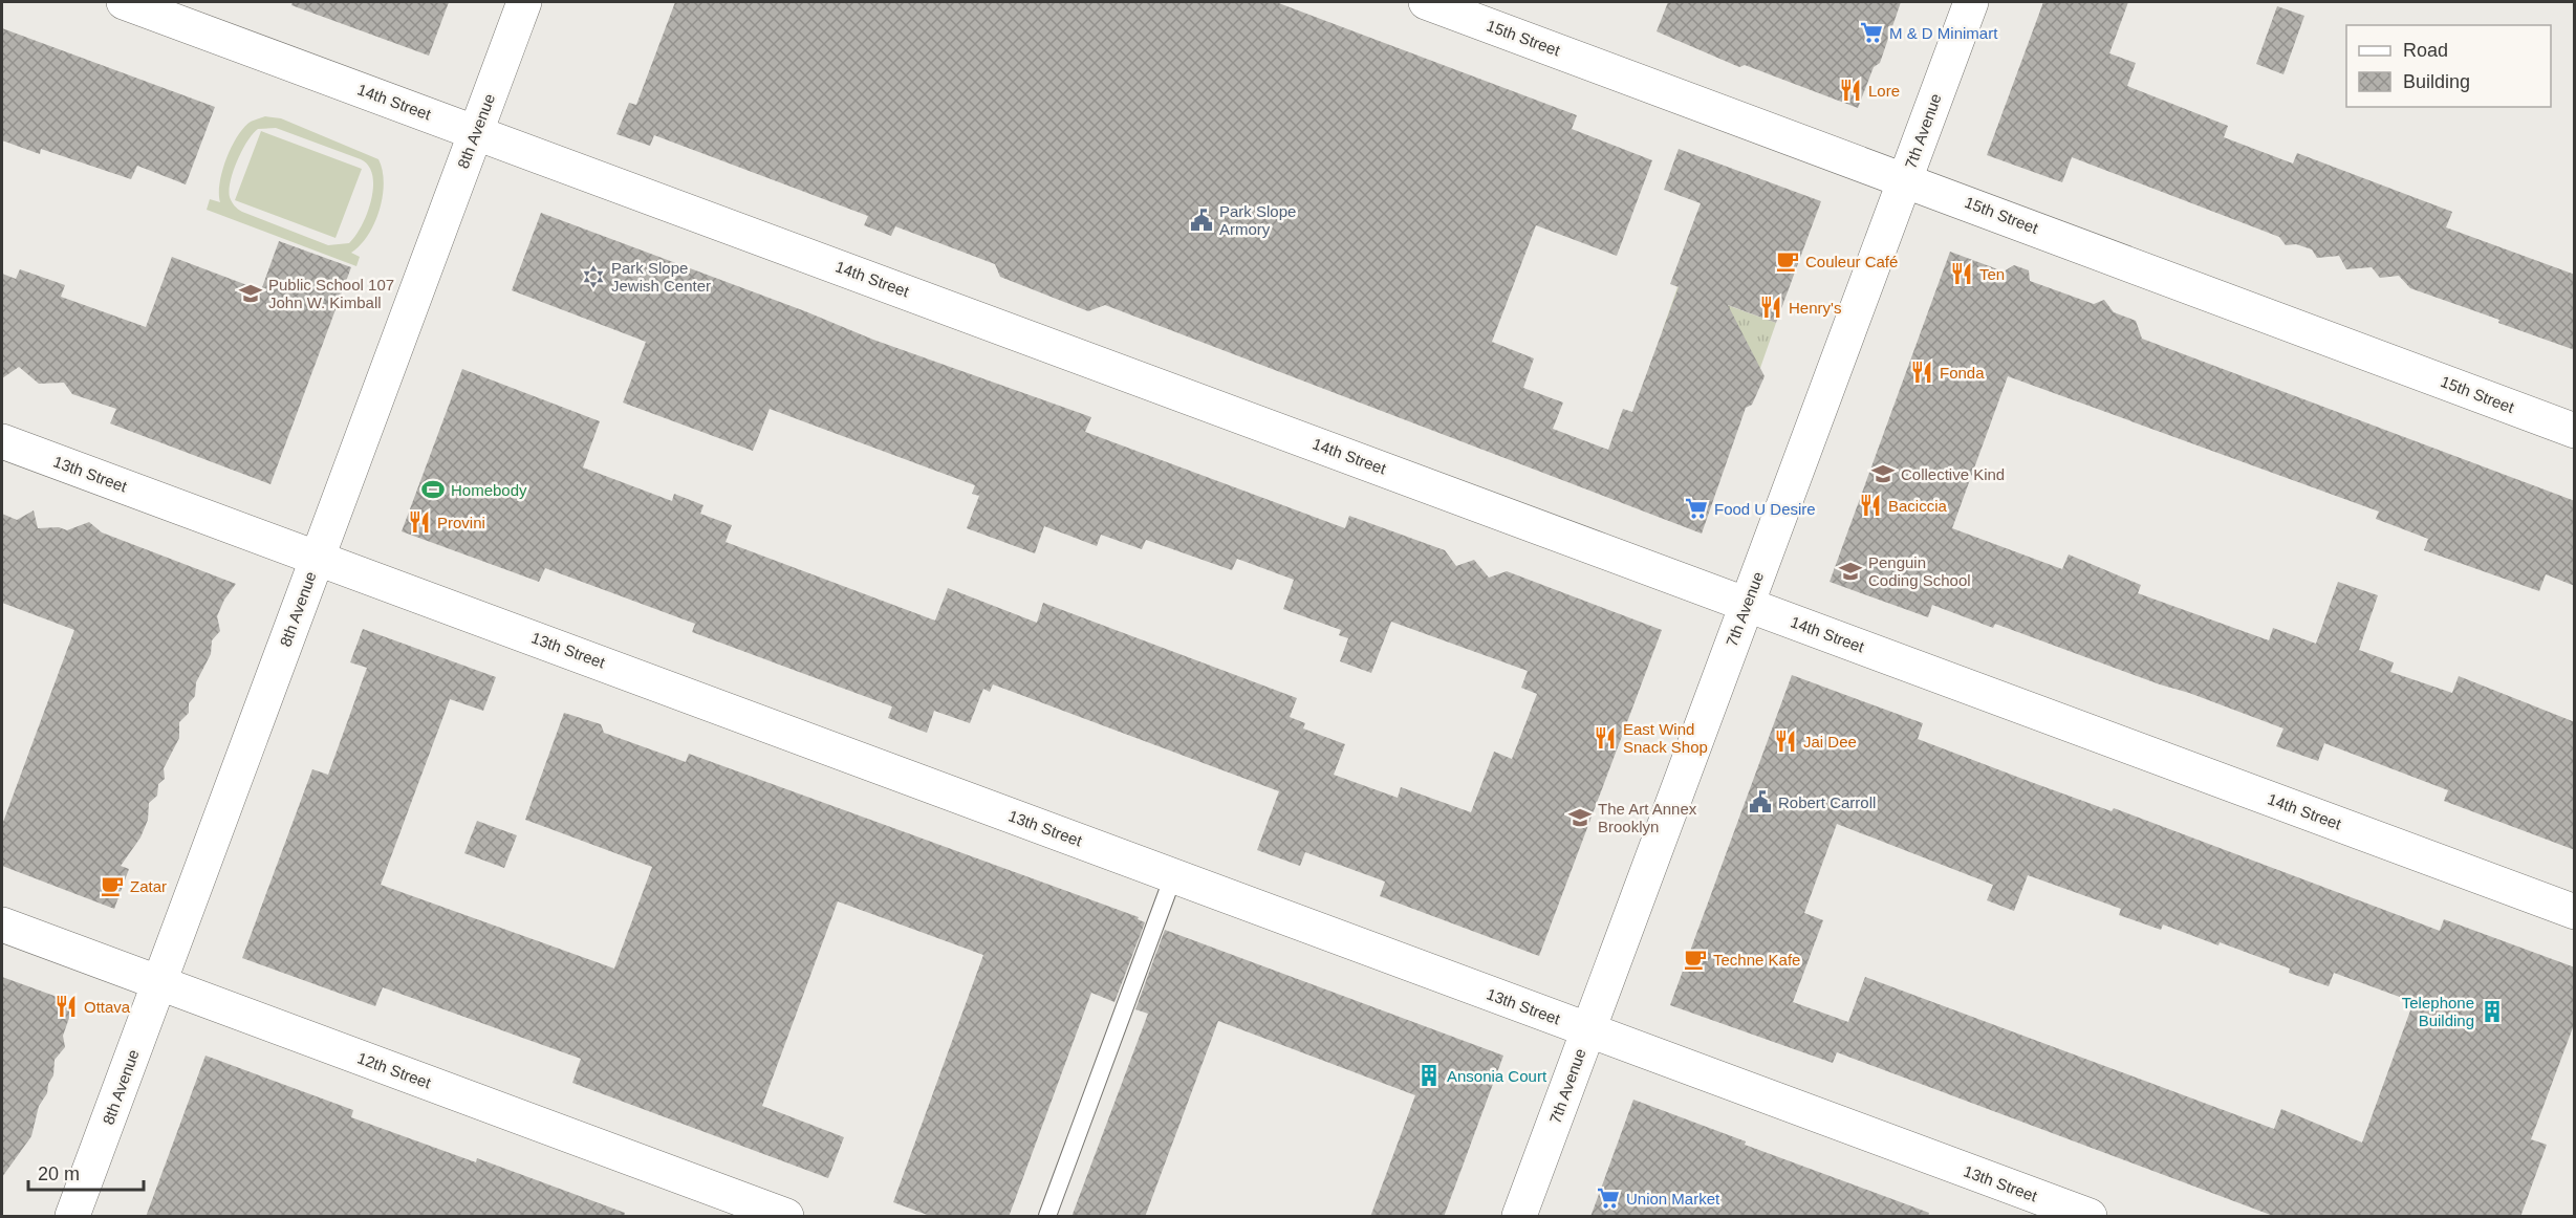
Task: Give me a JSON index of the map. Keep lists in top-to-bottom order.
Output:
{
  "streets": {
    "street": [
      "15th Street",
      "14th Street",
      "8th Avenue",
      "7th Avenue",
      "13th Street",
      "12th Street"
    ]
  },
  "crossings": [
    ["15th Street", "7th Avenue"],
    ["14th Street", "8th Avenue"],
    ["14th Street", "7th Avenue"],
    ["8th Avenue", "13th Street"],
    ["8th Avenue", "12th Street"],
    ["7th Avenue", "13th Street"]
  ],
  "places": {
    "supermarket": ["M & D Minimart", "Food U Desire", "Union Market"],
    "restaurant": [
      "Lore",
      "Ten",
      "Henry's",
      "Fonda",
      "Baciccia",
      "Provini",
      "East Wind Snack Shop",
      "Jai Dee",
      "Ottava"
    ],
    "public building": ["Park Slope Armory", "Robert Carroll"],
    "cafe": ["Couleur Café", "Zatar", "Techne Kafe"],
    "synagogue": ["Park Slope Jewish Center"],
    "school or university": [
      "Public School 107 John W. Kimball",
      "Collective Kind",
      "Penguin Coding School",
      "The Art Annex Brooklyn"
    ],
    "sports": ["Homebody"],
    "building": ["Telephone Building", "Ansonia Court"]
  },
  "legend": ["Road", "Building"],
  "scale_bar": "20 m"
}
